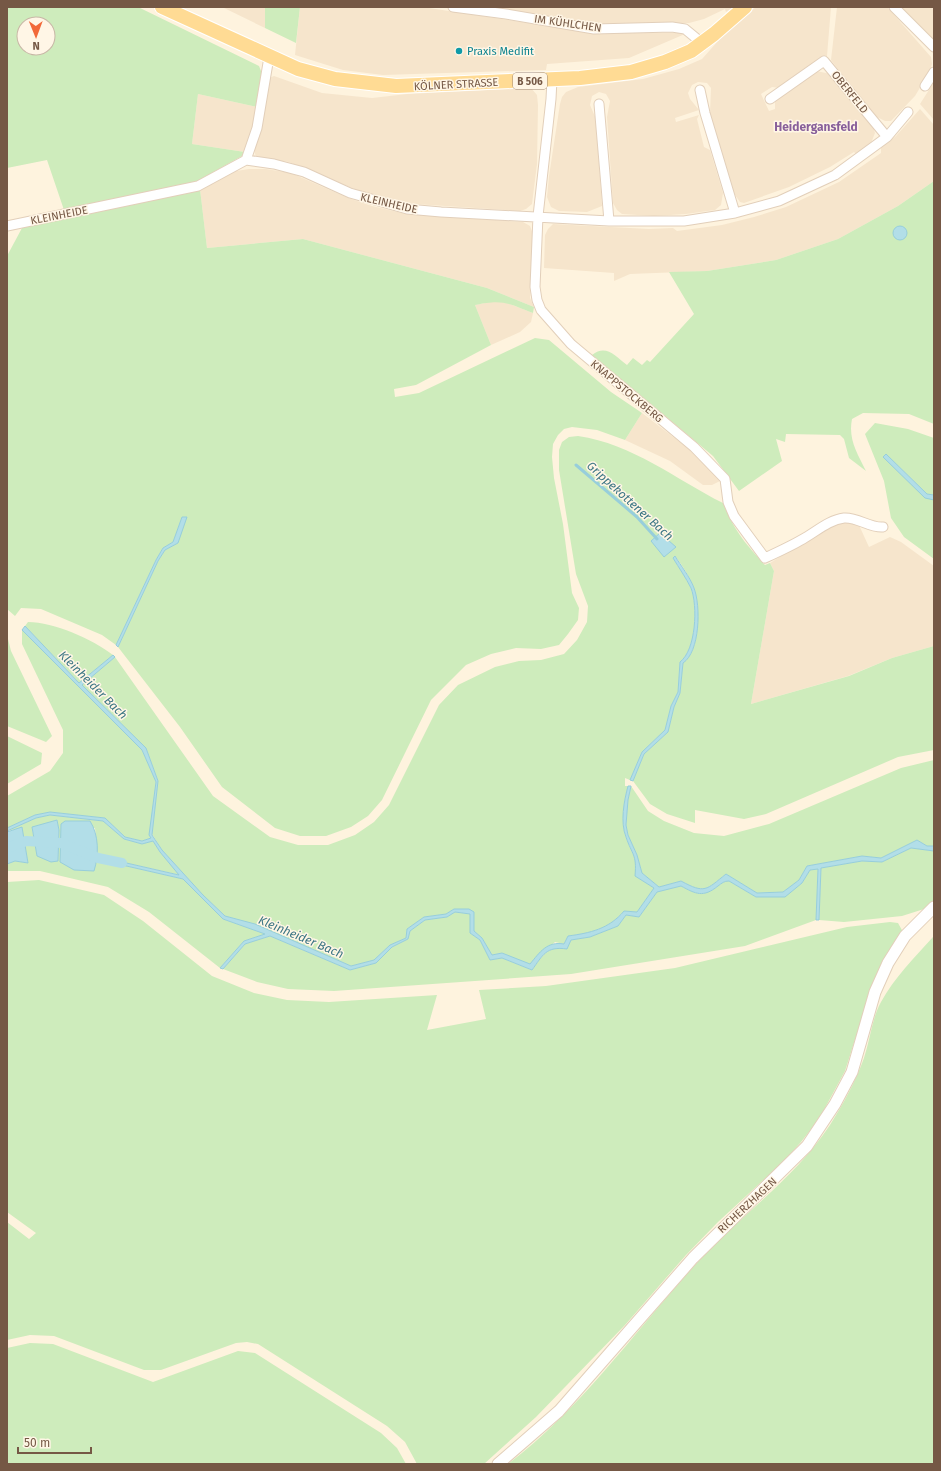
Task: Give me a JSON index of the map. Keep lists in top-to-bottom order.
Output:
{
  "streets": {
    "main road": ["B 506", "KÖLNER STRASSE"],
    "street": [
      "IM KÜHLCHEN",
      "OBERFELD",
      "KLEINHEIDE",
      "KNAPPSTOCKBERG",
      "RICHERZHAGEN"
    ]
  },
  "crossings": [
    ["IM KÜHLCHEN", "KÖLNER STRASSE"],
    ["KÖLNER STRASSE", "KNAPPSTOCKBERG"],
    ["OBERFELD", "KLEINHEIDE"],
    ["KLEINHEIDE", "KNAPPSTOCKBERG"]
  ],
  "districts": ["Heidergansfeld"],
  "water": ["Grippekottener Bach", "Kleinheider Bach"],
  "places": ["Praxis Medifit"],
  "scale_bar": "50 m",
  "north": "bottom"
}
